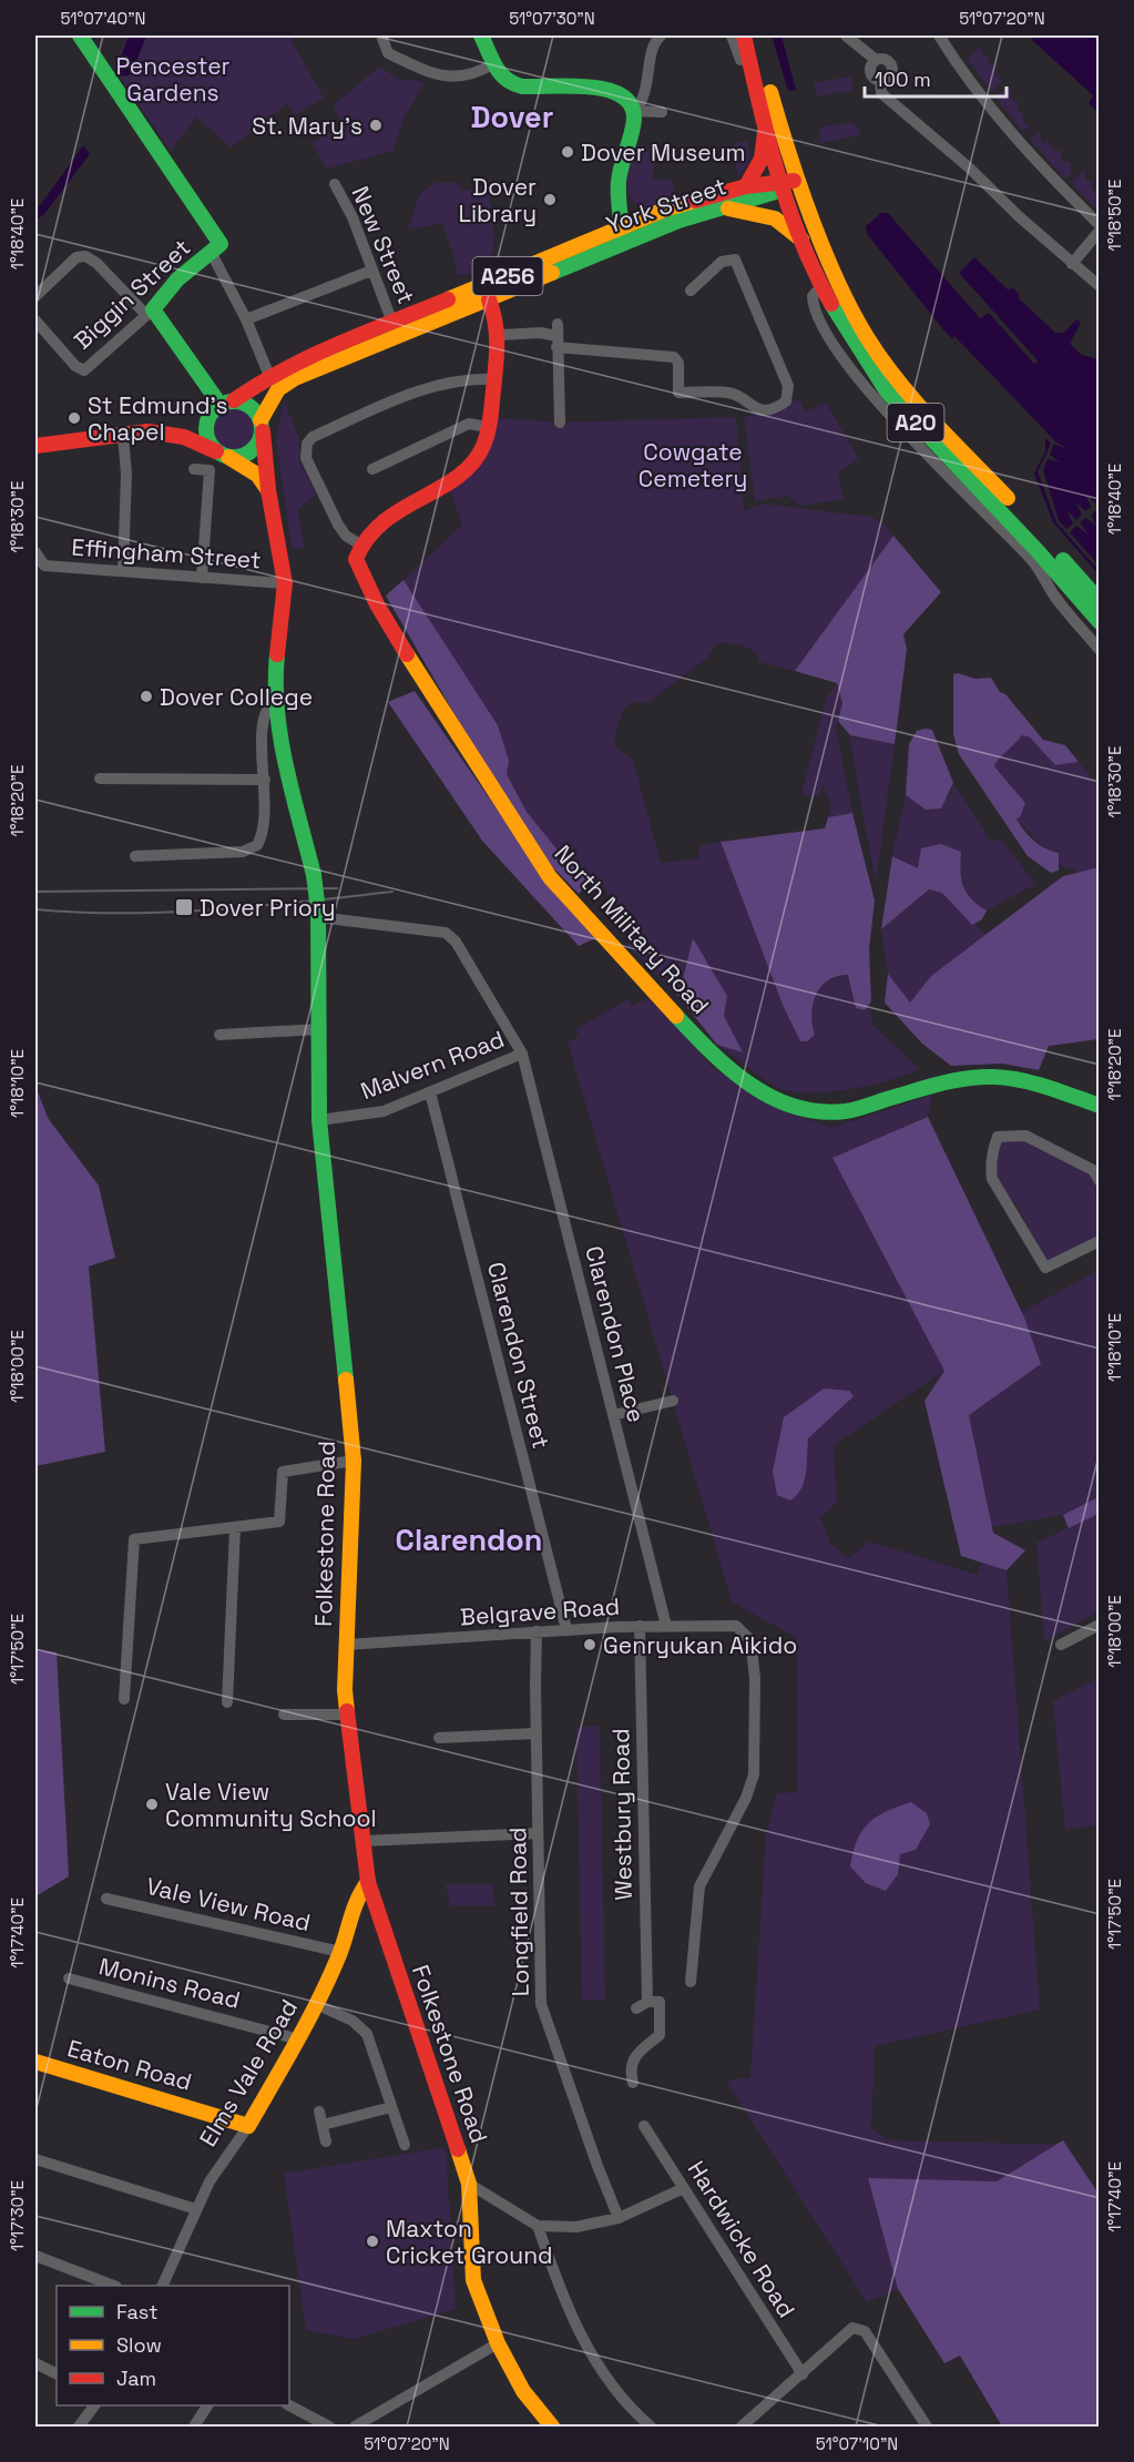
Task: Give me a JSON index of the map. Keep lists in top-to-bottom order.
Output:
{
  "streets": {
    "main road": [
      "York Street",
      "A256",
      "Biggin Street",
      "A20",
      "North Military Road",
      "Folkestone Road",
      "Eaton Road",
      "Elms Vale Road"
    ],
    "street": [
      "New Street",
      "Effingham Street",
      "Malvern Road",
      "Clarendon Place",
      "Clarendon Street",
      "Belgrave Road",
      "Westbury Road",
      "Vale View Road",
      "Longfield Road",
      "Monins Road",
      "Hardwicke Road"
    ]
  },
  "crossings": [
    ["York Street", "New Street"],
    ["York Street", "A20"],
    ["York Street", "Folkestone Road"],
    ["Effingham Street", "Folkestone Road"],
    ["Malvern Road", "Clarendon Place"],
    ["Malvern Road", "Clarendon Street"],
    ["Malvern Road", "Folkestone Road"],
    ["Clarendon Place", "Folkestone Road"],
    ["Clarendon Place", "Belgrave Road"],
    ["Clarendon Street", "Belgrave Road"],
    ["Folkestone Road", "Belgrave Road"],
    ["Folkestone Road", "Elms Vale Road"],
    ["Belgrave Road", "Westbury Road"],
    ["Belgrave Road", "Longfield Road"],
    ["Vale View Road", "Elms Vale Road"],
    ["Monins Road", "Elms Vale Road"],
    ["Eaton Road", "Elms Vale Road"]
  ],
  "districts": ["Dover", "Clarendon"],
  "parks": ["Pencester Gardens", "Cowgate Cemetery"],
  "places": {
    "other": [
      "St. Mary's",
      "Dover Museum",
      "Dover Library",
      "St Edmund's Chapel",
      "Dover College",
      "Genryukan Aikido",
      "Vale View Community School",
      "Maxton Cricket Ground"
    ],
    "transit": ["Dover Priory"]
  },
  "legend": ["Fast", "Slow", "Jam"],
  "scale_bar": "100 m",
  "coordinates": [
    "51°07'40\"N",
    "51°07'30\"N",
    "51°07'20\"N",
    "1°18'50\"E",
    "1°18'40\"E",
    "1°18'30\"E",
    "1°18'20\"E",
    "1°18'10\"E",
    "1°18'00\"E",
    "1°17'50\"E",
    "1°17'40\"E",
    "1°17'30\"E",
    "51°07'10\"N"
  ]
}
